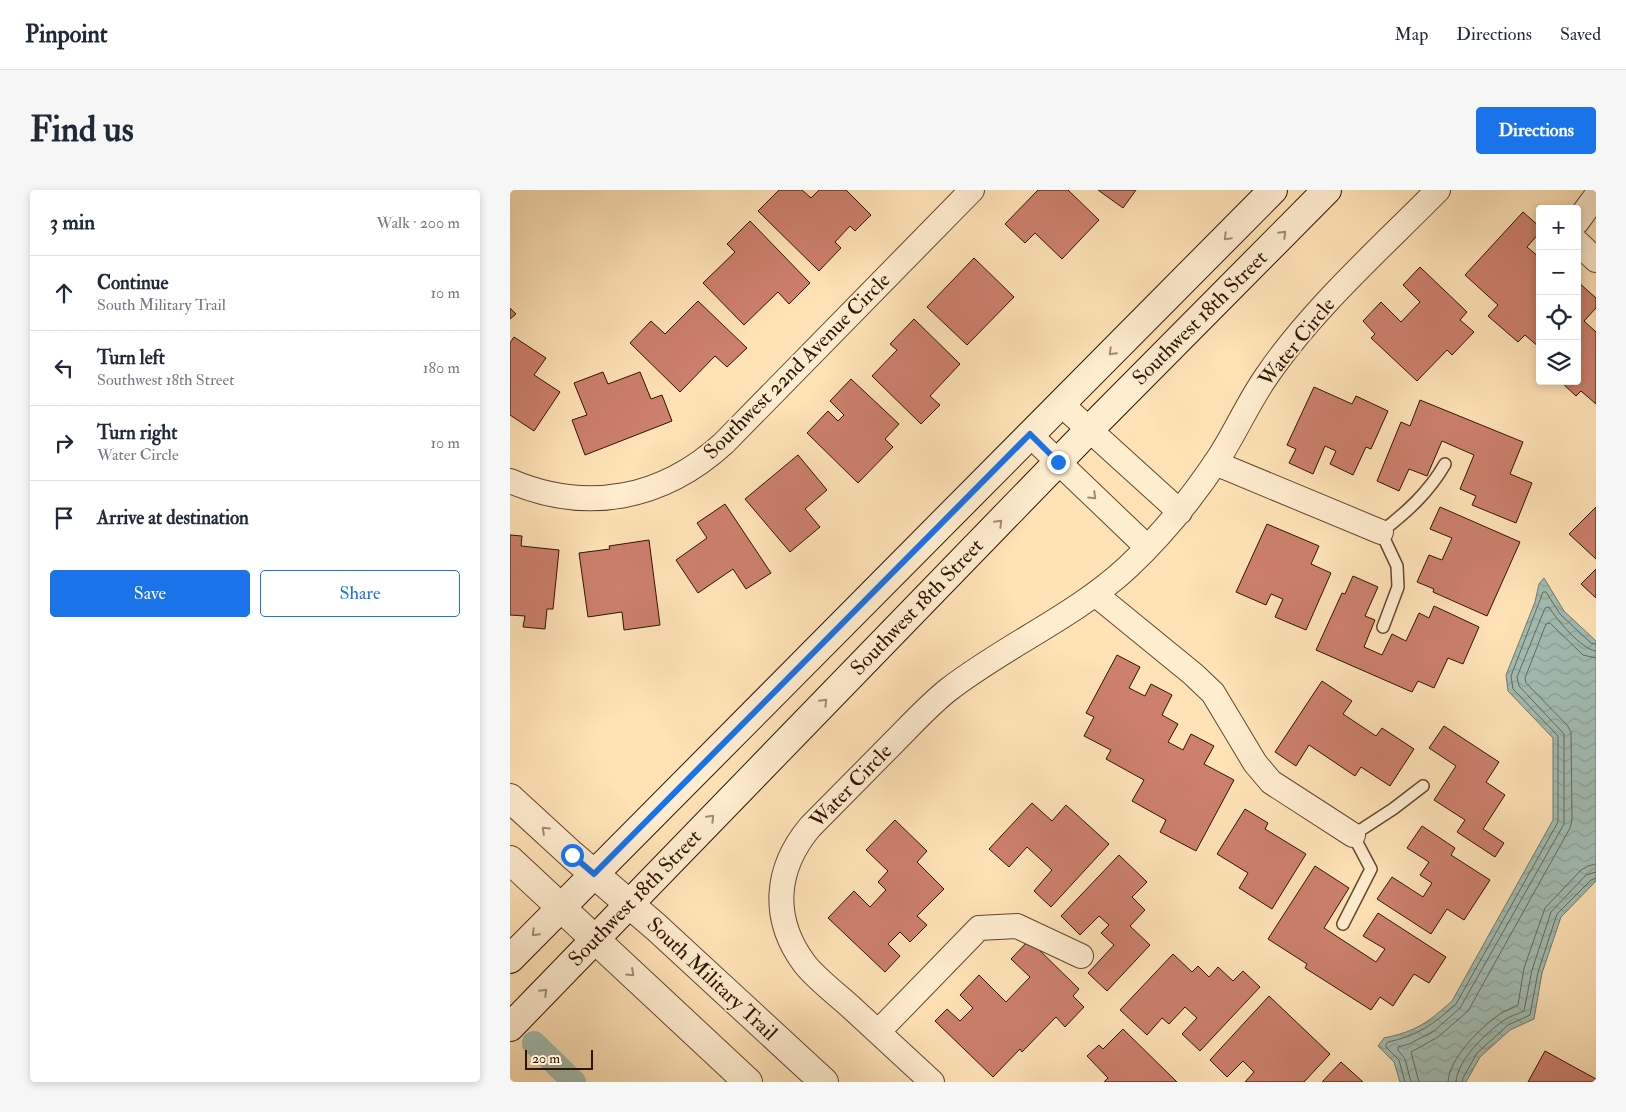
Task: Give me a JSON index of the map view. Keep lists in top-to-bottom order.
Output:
{
  "streets": {
    "main road": ["Southwest 18th Street", "South Military Trail"],
    "street": ["Water Circle", "Southwest 22nd Avenue Circle"]
  },
  "crossings": [
    ["Southwest 18th Street", "South Military Trail"]
  ],
  "scale_bar": "20 m",
  "page": {
    "header": "Pinpoint",
    "nav": ["Map", "Directions", "Saved"],
    "buttons": [
      "Directions",
      ["Save", "Share"]
    ],
    "title": "Find us",
    "heading": ["3 min", "Walk · 200 m"],
    "map_buttons": ["+", "−"],
    "list": [
      ["Continue", "South Military Trail", "10 m"],
      ["Turn left", "Southwest 18th Street", "180 m"],
      ["Turn right", "Water Circle", "10 m"],
      "Arrive at destination"
    ],
    "scale": "20 m"
  }
}
